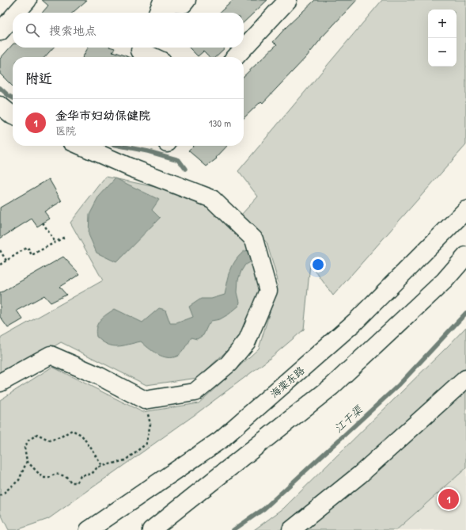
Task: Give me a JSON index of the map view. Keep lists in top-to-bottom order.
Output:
{
  "streets": {
    "main road": ["海棠东路"]
  },
  "water": ["江干渠"],
  "page": {
    "map_buttons": ["+", "−"],
    "search": "搜索地点",
    "heading": "附近",
    "list": [
      {
        "mark": "1",
        "name": "金华市妇幼保健院",
        "note": "医院",
        "value": "130 m"
      }
    ],
    "pins": "1"
  }
}
